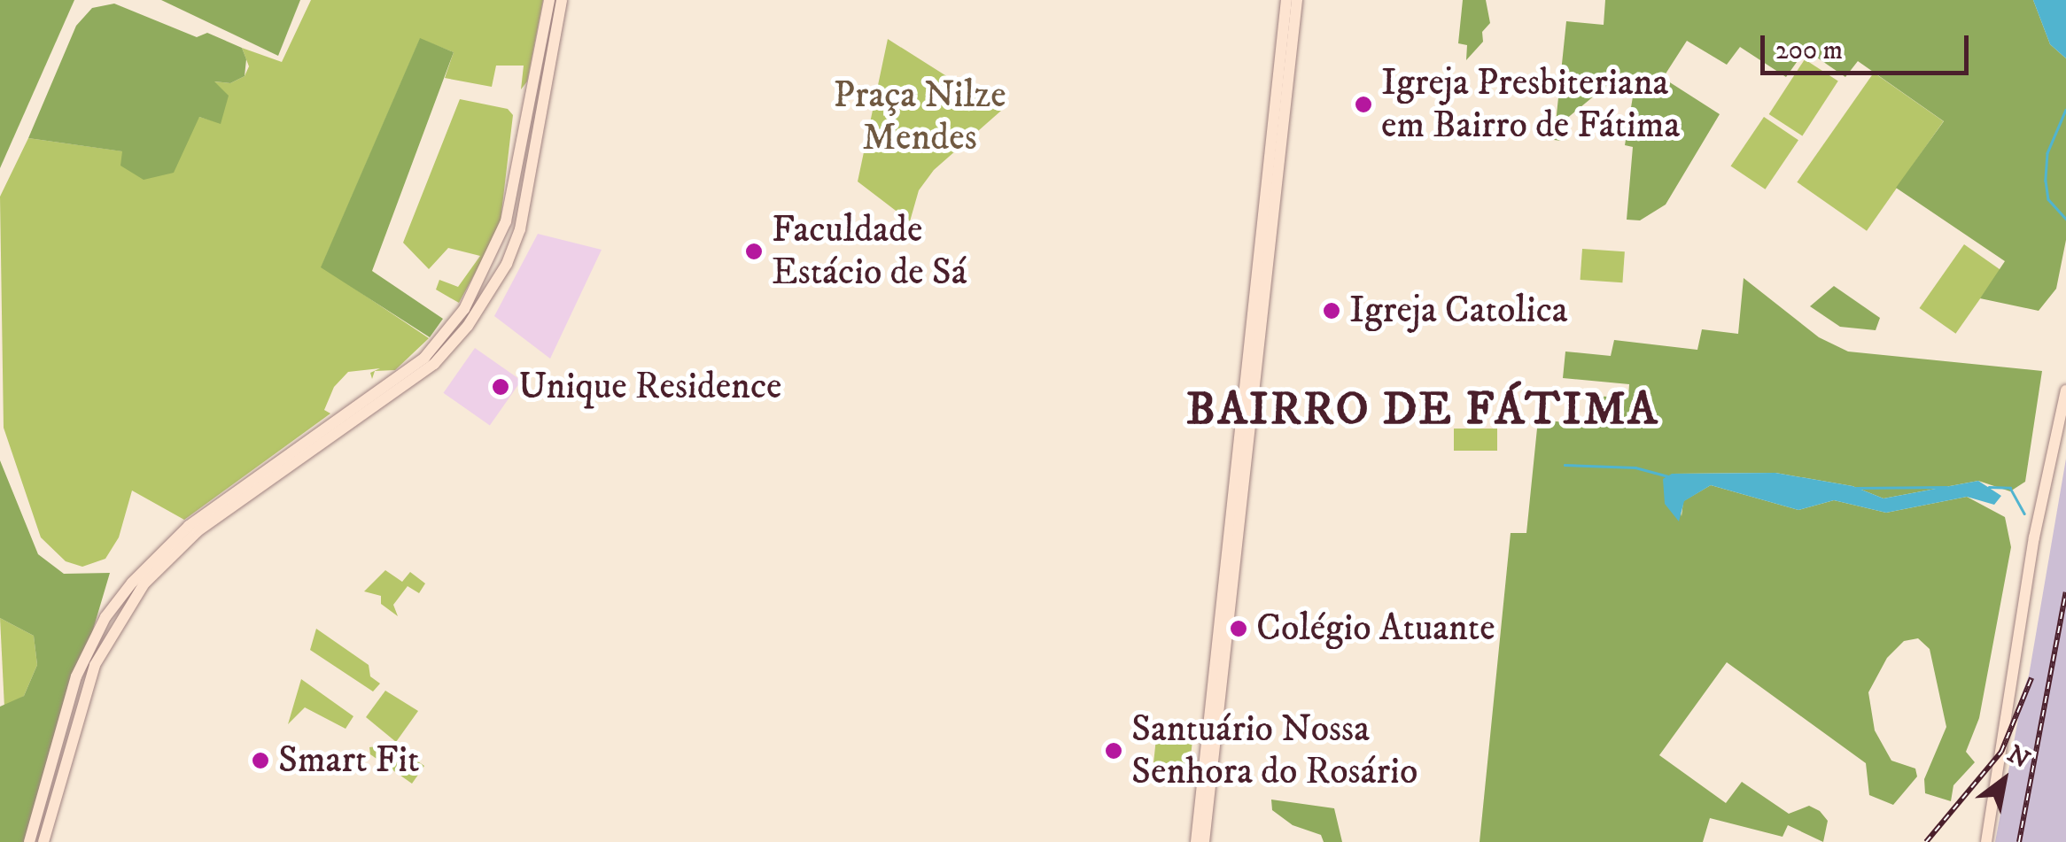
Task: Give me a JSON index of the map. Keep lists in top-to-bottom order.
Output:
{
  "districts": ["BAIRRO DE FÁTIMA"],
  "parks": ["Praça Nilze Mendes"],
  "places": [
    "Igreja Presbiteriana em Bairro de Fátima",
    "Faculdade Estácio de Sá",
    "Igreja Catolica",
    "Unique Residence",
    "Colégio Atuante",
    "Santuário Nossa Senhora do Rosário",
    "Smart Fit"
  ],
  "scale_bar": "200 m",
  "north": "top right"
}
